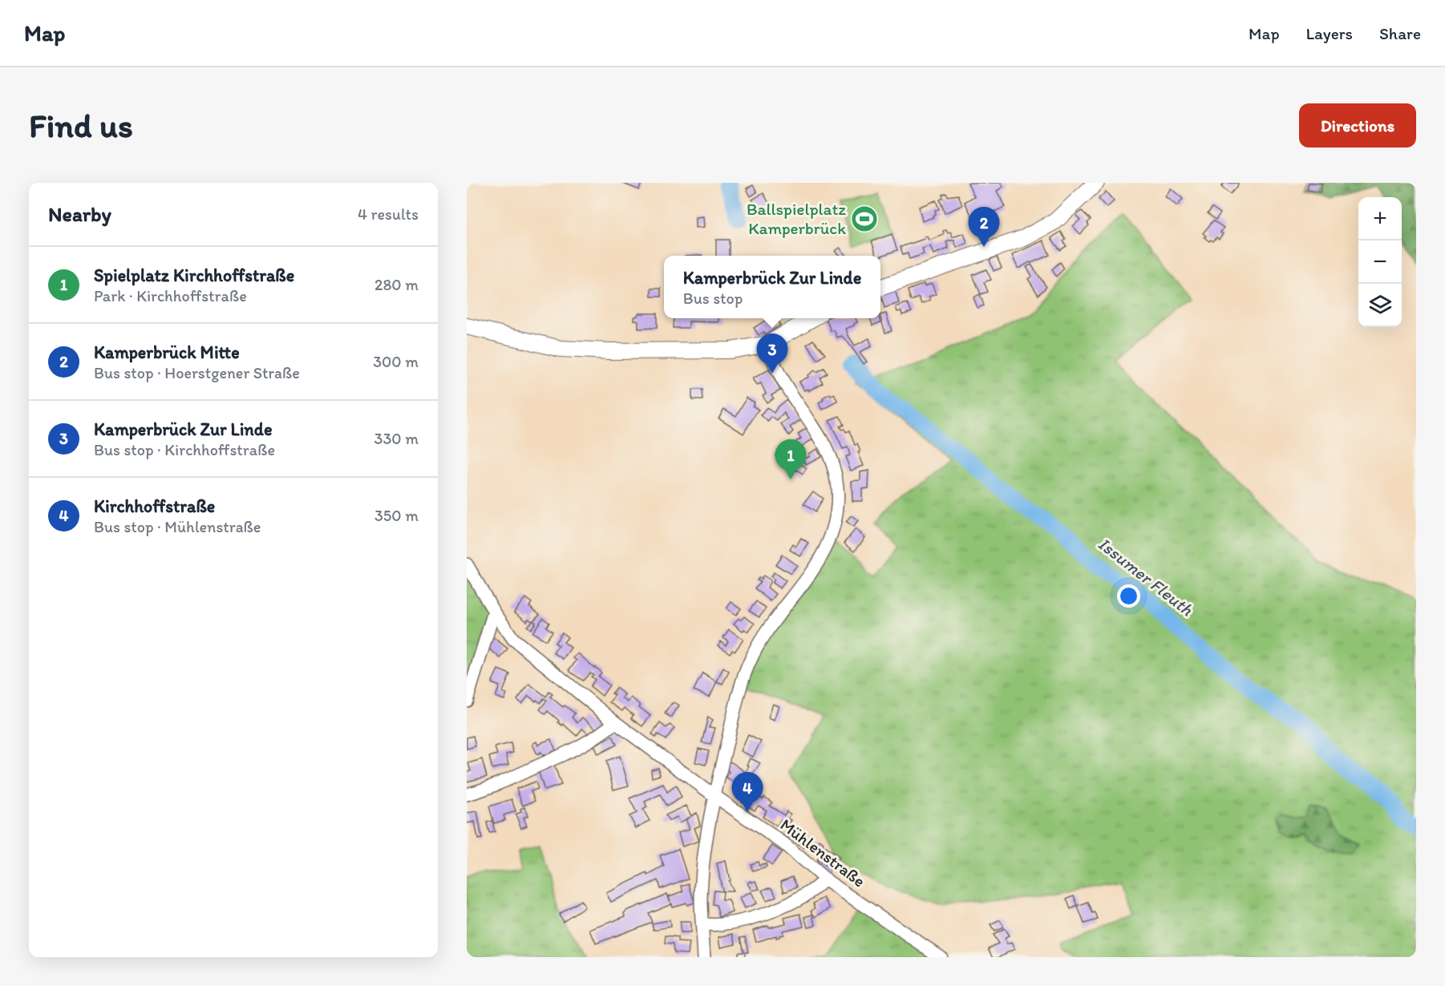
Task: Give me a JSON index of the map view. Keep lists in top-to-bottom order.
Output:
{
  "streets": {
    "street": ["Mühlenstraße"]
  },
  "water": ["Issumer Fleuth"],
  "places": {
    "sports": ["Ballspielplatz Kamperbrück"]
  },
  "page": {
    "header": "Map",
    "nav": ["Map", "Layers", "Share"],
    "buttons": "Directions",
    "title": "Find us",
    "heading": ["Nearby", "4 results"],
    "map_buttons": ["+", "−"],
    "pins": [
      "2",
      "3",
      "1",
      "4"
    ],
    "list": [
      {
        "mark": "1",
        "name": "Spielplatz Kirchhoffstraße",
        "note": "Park · Kirchhoffstraße",
        "value": "280 m"
      },
      {
        "mark": "2",
        "name": "Kamperbrück Mitte",
        "note": "Bus stop · Hoerstgener Straße",
        "value": "300 m"
      },
      {
        "mark": "3",
        "name": "Kamperbrück Zur Linde",
        "note": "Bus stop · Kirchhoffstraße",
        "value": "330 m"
      },
      {
        "mark": "4",
        "name": "Kirchhoffstraße",
        "note": "Bus stop · Mühlenstraße",
        "value": "350 m"
      }
    ],
    "popup": ["Kamperbrück Zur Linde", "Bus stop"]
  }
}
